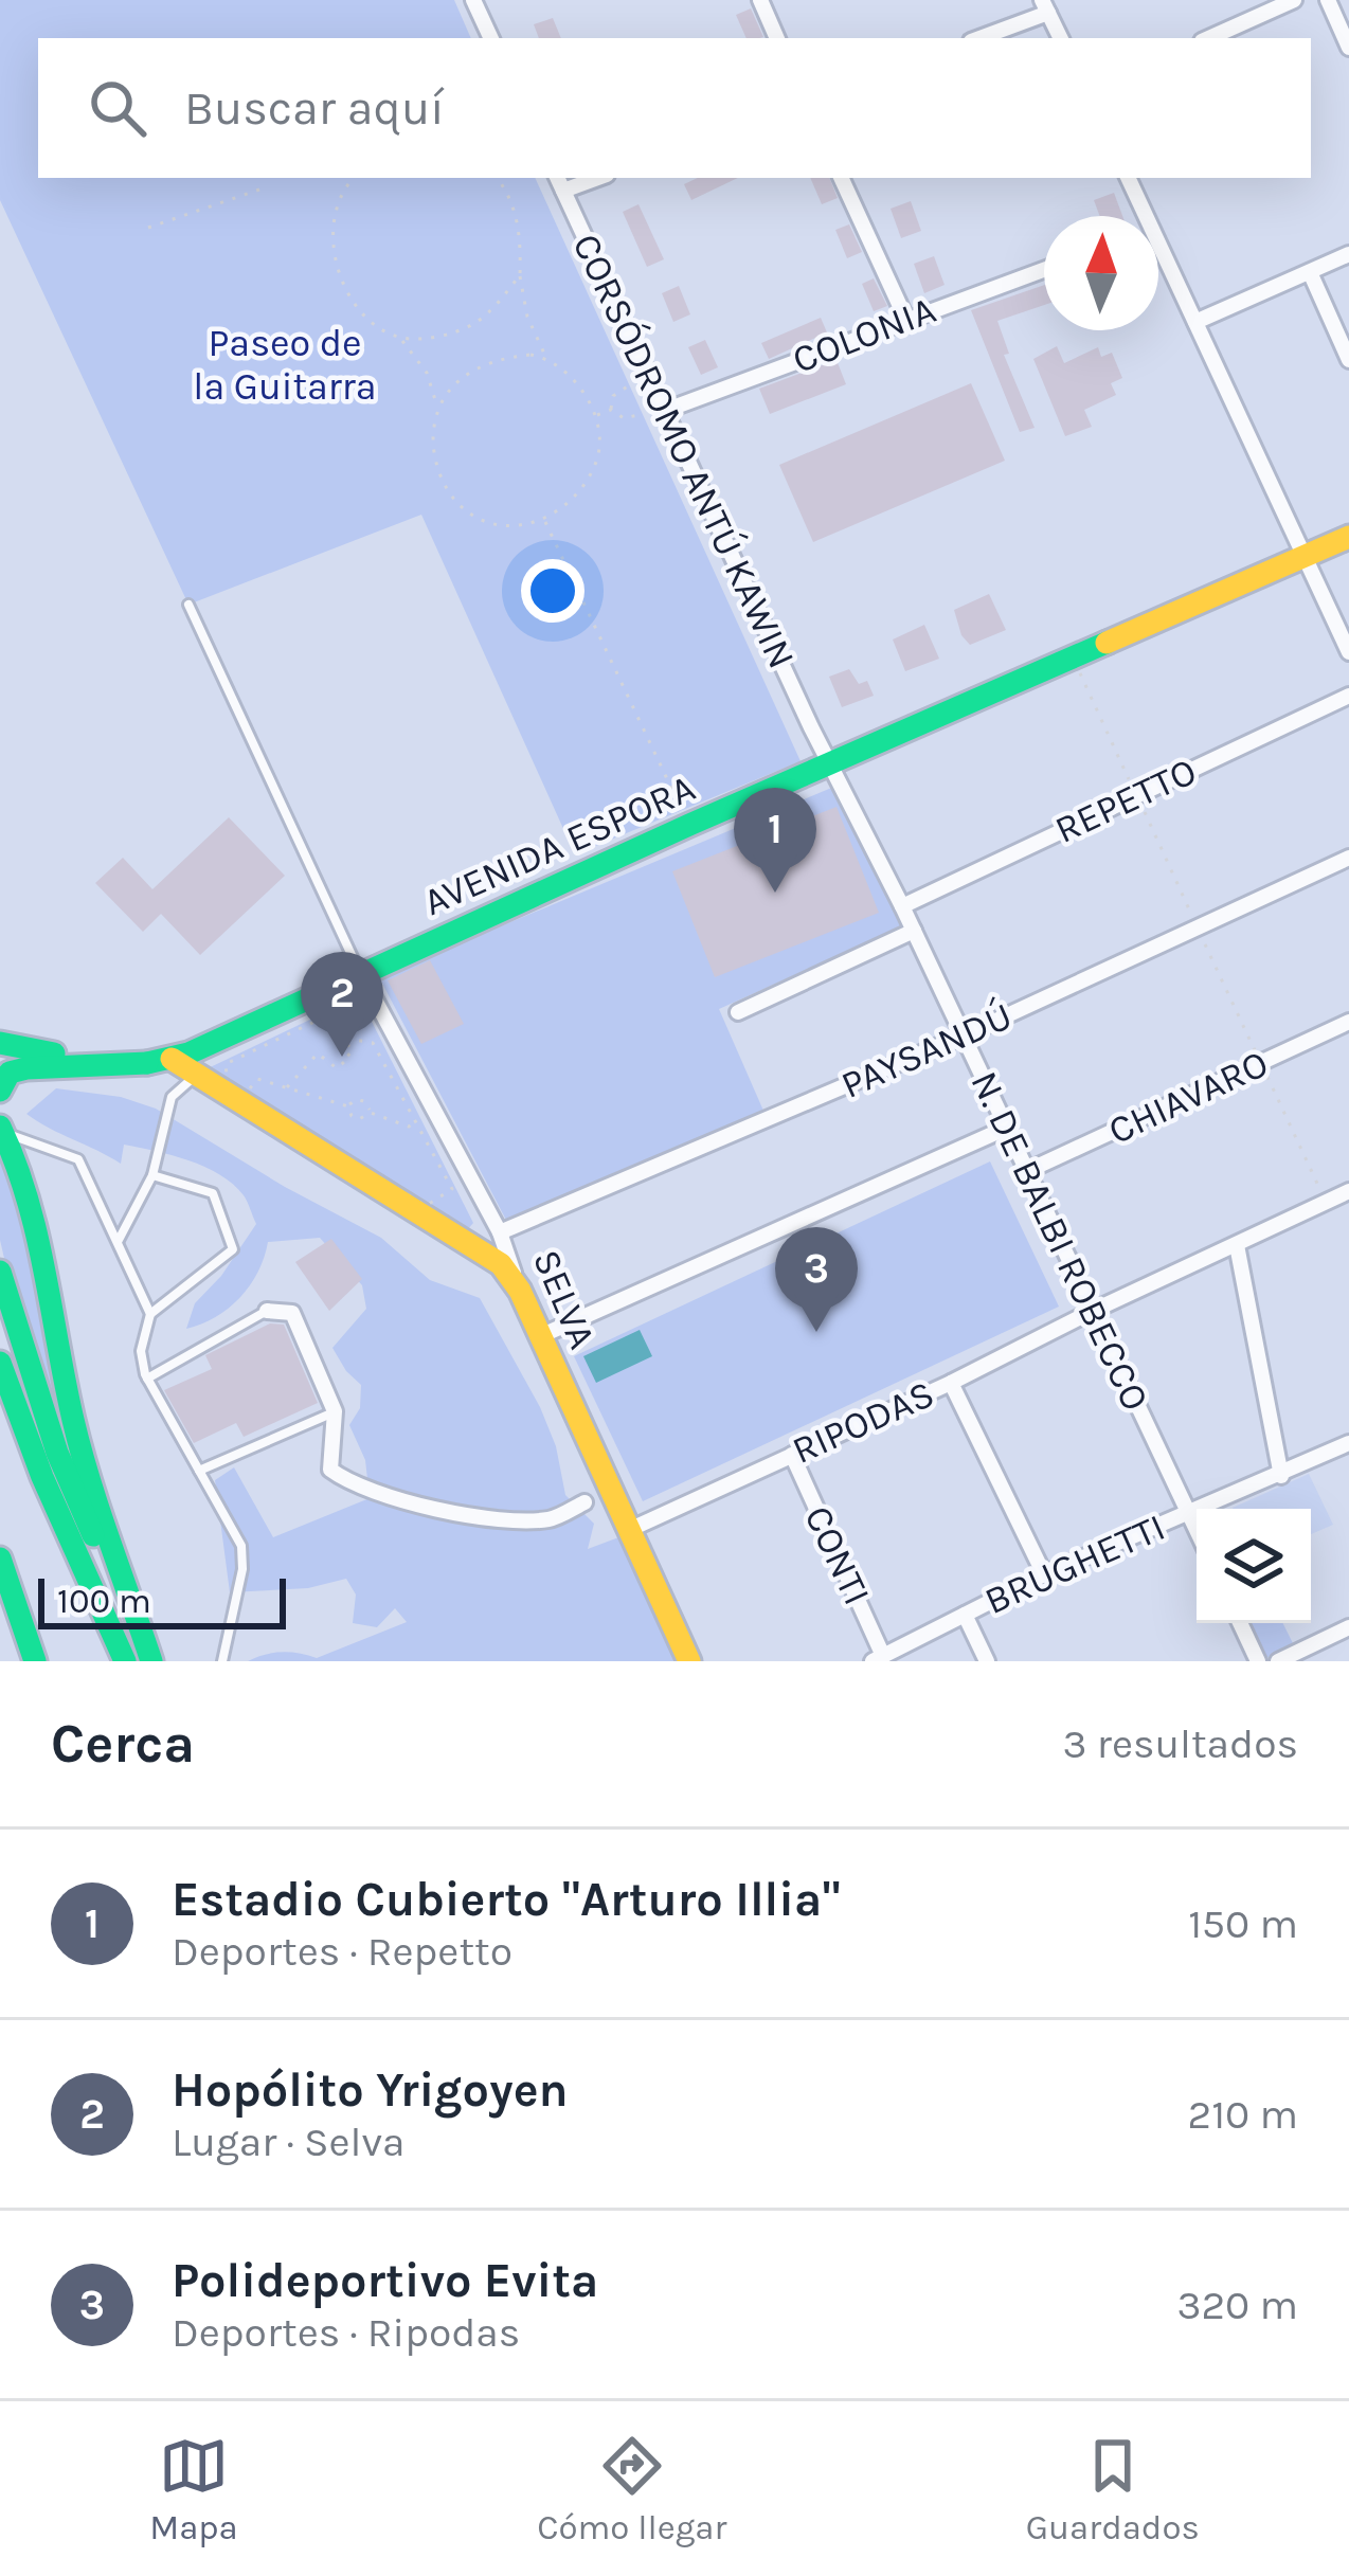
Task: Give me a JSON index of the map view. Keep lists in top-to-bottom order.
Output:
{
  "streets": {
    "main road": ["AVENIDA ESPORA", "SELVA"],
    "street": [
      "COLONIA",
      "CORSÓDROMO ANTÚ KAWIN",
      "REPETTO",
      "PAYSANDÚ",
      "CHIAVARO",
      "N. DE BALBI ROBECCO",
      "RIPODAS",
      "CONTI",
      "BRUGHETTI"
    ]
  },
  "crossings": [
    ["COLONIA", "CORSÓDROMO ANTÚ KAWIN"],
    ["CORSÓDROMO ANTÚ KAWIN", "N. DE BALBI ROBECCO"],
    ["REPETTO", "N. DE BALBI ROBECCO"],
    ["AVENIDA ESPORA", "N. DE BALBI ROBECCO"],
    ["AVENIDA ESPORA", "SELVA"],
    ["PAYSANDÚ", "N. DE BALBI ROBECCO"],
    ["PAYSANDÚ", "SELVA"],
    ["CHIAVARO", "N. DE BALBI ROBECCO"],
    ["N. DE BALBI ROBECCO", "RIPODAS"],
    ["N. DE BALBI ROBECCO", "BRUGHETTI"],
    ["SELVA", "RIPODAS"],
    ["RIPODAS", "CONTI"],
    ["CONTI", "BRUGHETTI"]
  ],
  "parks": ["Paseo de la Guitarra"],
  "scale_bar": "100 m",
  "north": "top",
  "page": {
    "search": "Buscar aquí",
    "pins": ["1", "2", "3"],
    "scale": "100 m",
    "heading": ["Cerca", "3 resultados"],
    "list": [
      {
        "mark": "1",
        "name": "Estadio Cubierto \"Arturo Illia\"",
        "note": "Deportes · Repetto",
        "value": "150 m"
      },
      {
        "mark": "2",
        "name": "Hopólito Yrigoyen",
        "note": "Lugar · Selva",
        "value": "210 m"
      },
      {
        "mark": "3",
        "name": "Polideportivo Evita",
        "note": "Deportes · Ripodas",
        "value": "320 m"
      }
    ],
    "nav": ["Mapa", "Cómo llegar", "Guardados"]
  }
}
